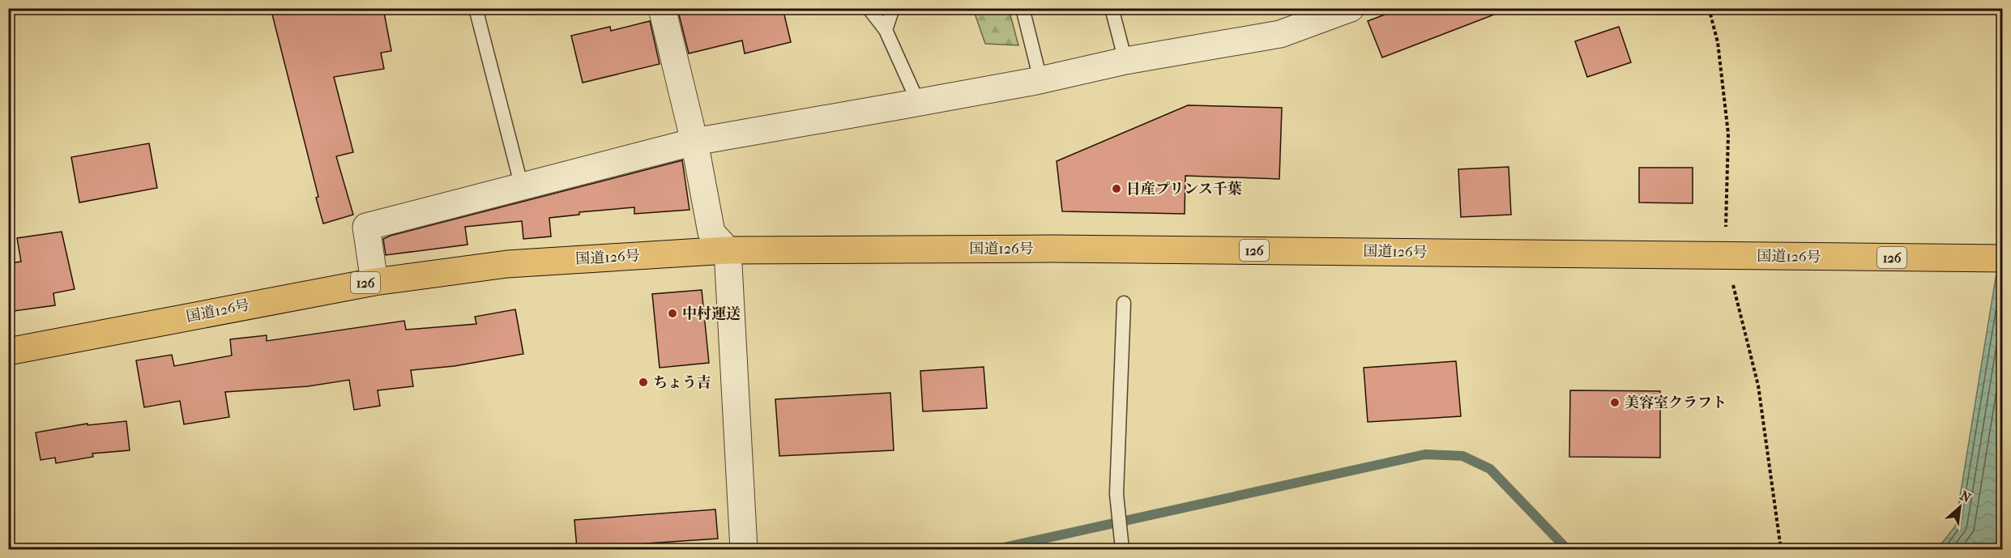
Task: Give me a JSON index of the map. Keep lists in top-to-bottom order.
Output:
{
  "streets": {
    "highway": ["国道126号", "126"]
  },
  "places": [
    "日産プリンス千葉",
    "中村運送",
    "ちょう吉",
    "美容室クラフト"
  ],
  "north": "top right"
}
